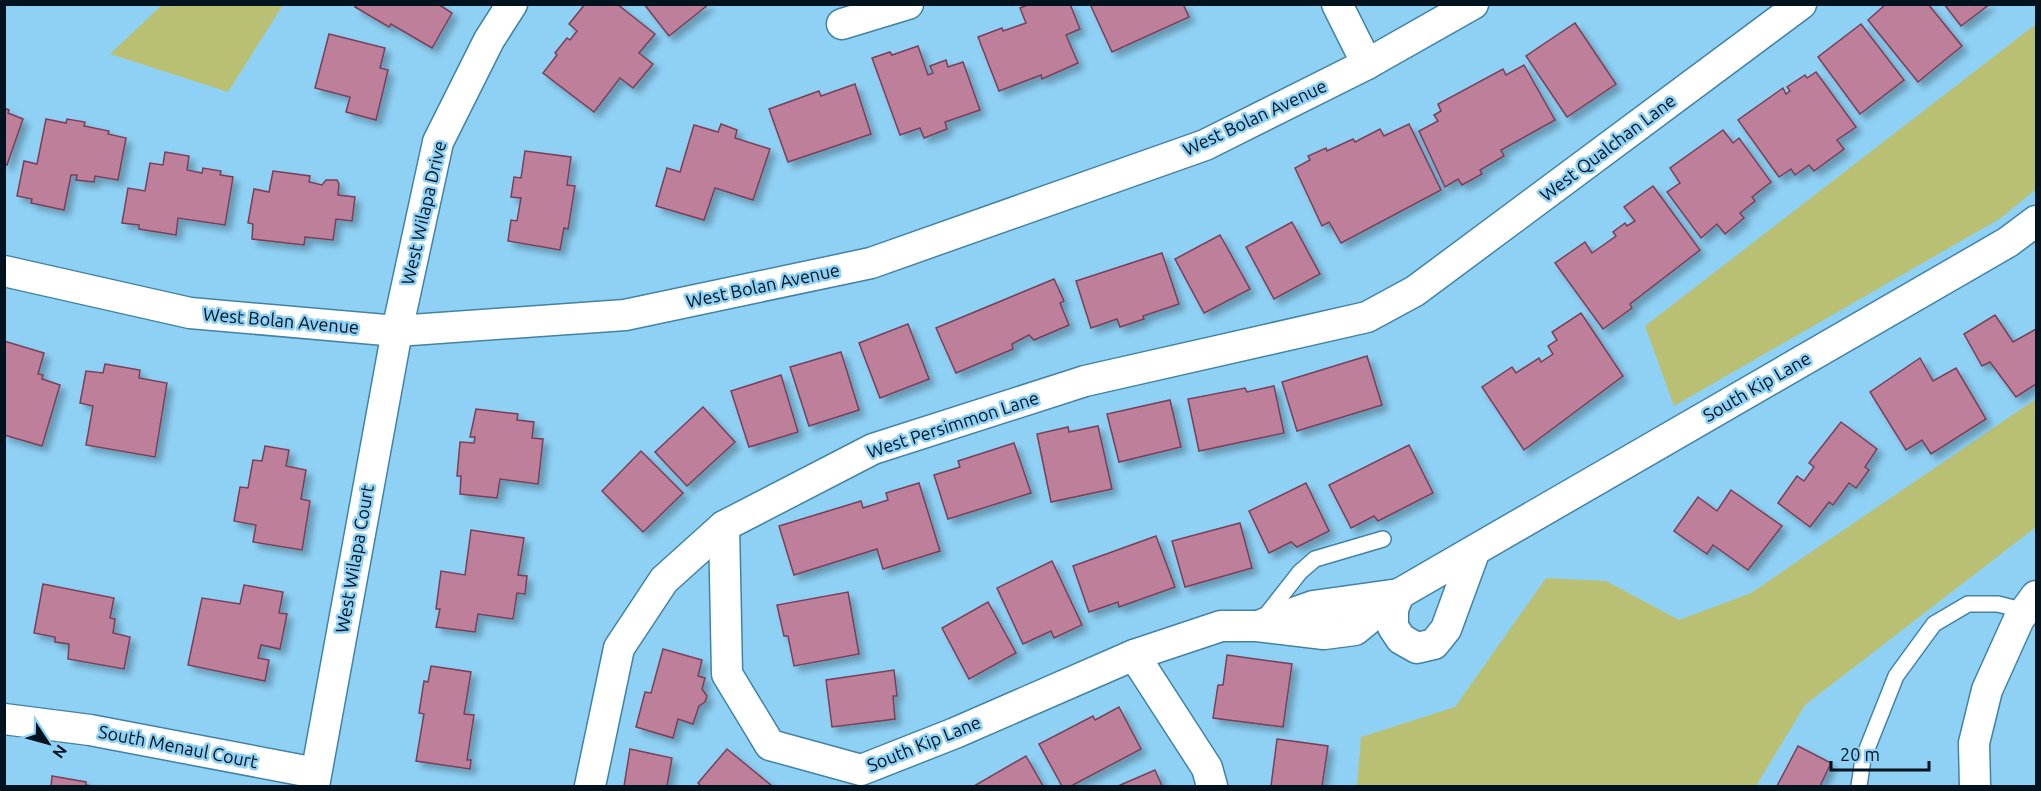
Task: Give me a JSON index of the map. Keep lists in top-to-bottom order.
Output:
{
  "streets": {
    "street": [
      "West Bolan Avenue",
      "West Qualchan Lane",
      "West Wilapa Drive",
      "South Kip Lane",
      "West Persimmon Lane",
      "West Wilapa Court",
      "South Menaul Court"
    ]
  },
  "crossings": [
    ["West Bolan Avenue", "West Wilapa Drive"],
    ["West Bolan Avenue", "West Wilapa Court"],
    ["West Qualchan Lane", "West Persimmon Lane"],
    ["West Wilapa Drive", "West Wilapa Court"],
    ["South Kip Lane", "West Persimmon Lane"],
    ["West Wilapa Court", "South Menaul Court"]
  ],
  "scale_bar": "20 m",
  "north": "bottom right"
}
